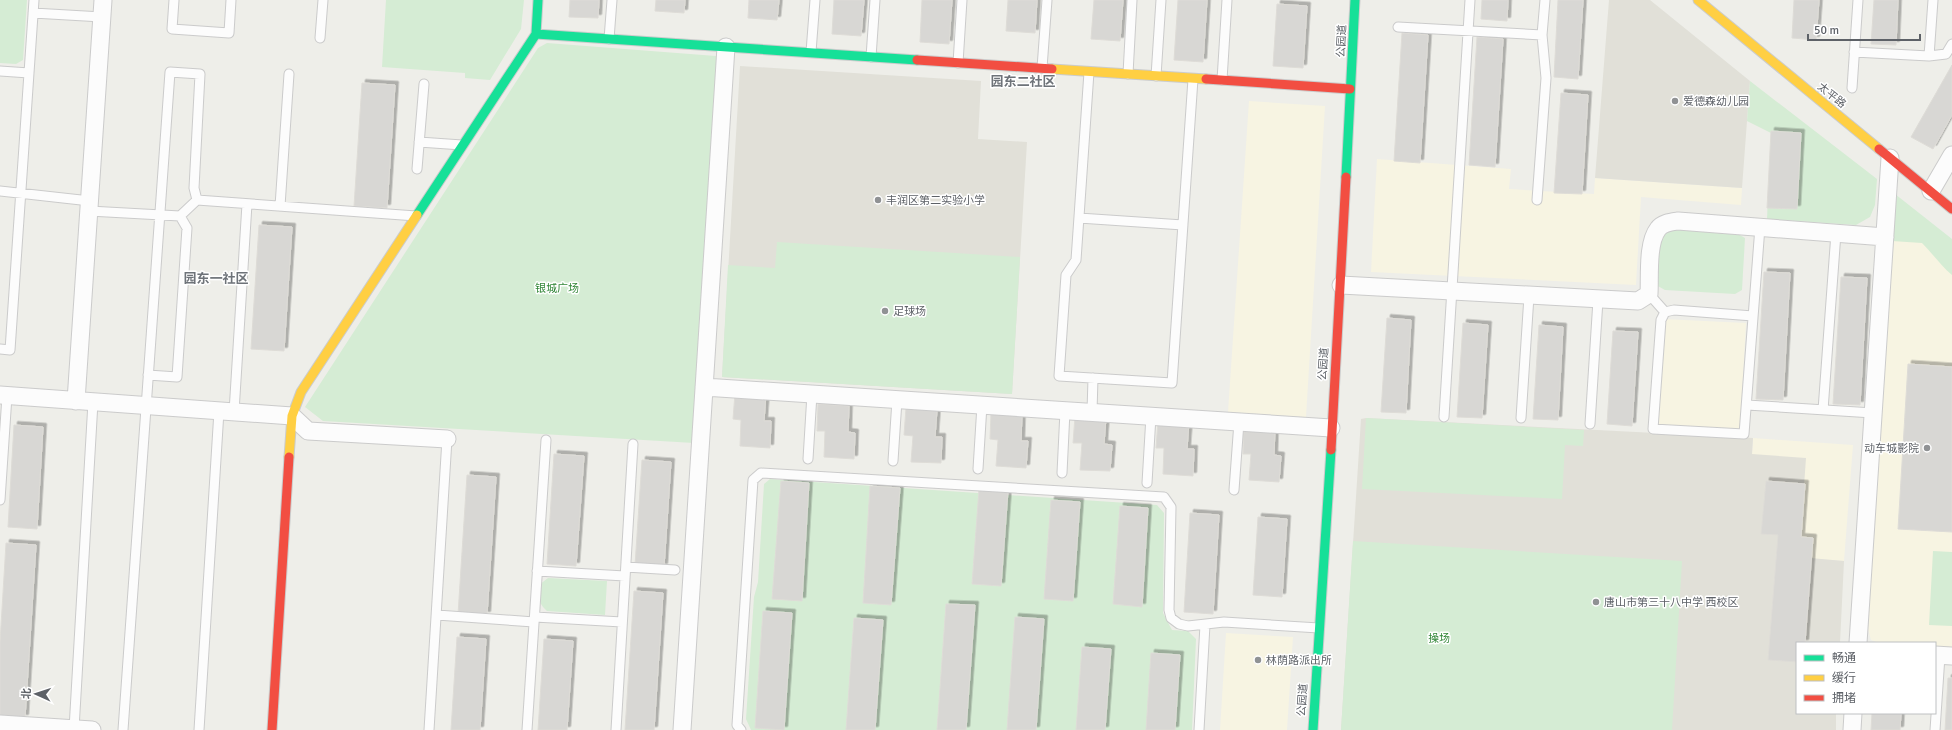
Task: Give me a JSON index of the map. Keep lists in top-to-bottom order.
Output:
{
  "streets": {
    "street": ["公园道", "太平路"]
  },
  "districts": ["园东二社区", "园东一社区"],
  "parks": ["银城广场", "操场"],
  "places": [
    "爱德森幼儿园",
    "丰润区第二实验小学",
    "足球场",
    "动车城影院",
    "唐山市第三十八中学 西校区",
    "林荫路派出所"
  ],
  "legend": ["畅通", "缓行", "拥堵"],
  "scale_bar": "50 m",
  "north": "left"
}
